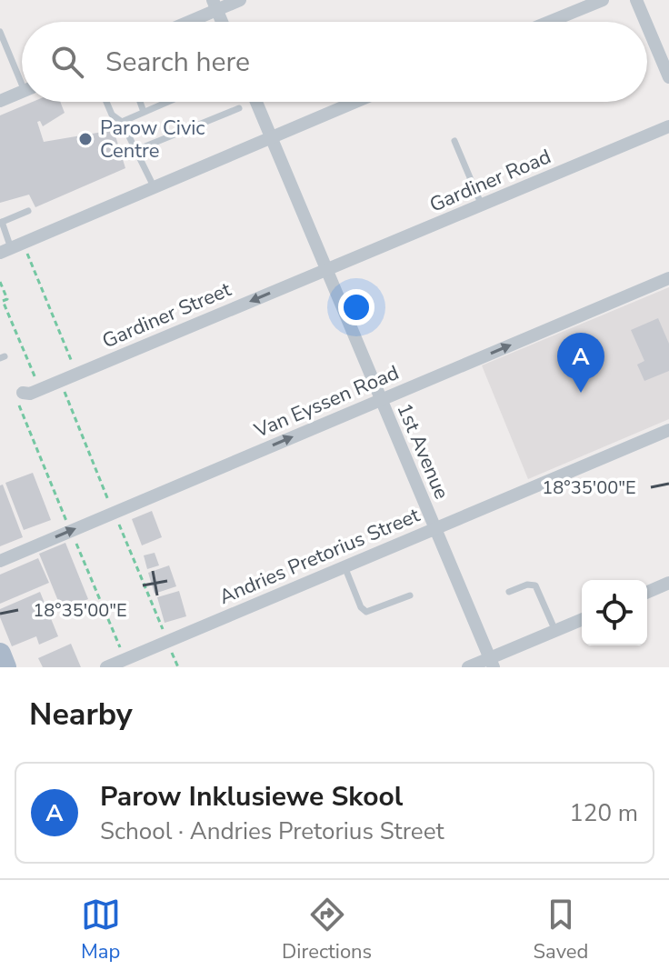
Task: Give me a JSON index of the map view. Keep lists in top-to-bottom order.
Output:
{
  "streets": {
    "street": [
      "Gardiner Road",
      "Gardiner Street",
      "Van Eyssen Road",
      "1st Avenue",
      "Andries Pretorius Street"
    ]
  },
  "crossings": [
    ["Gardiner Road", "Gardiner Street"],
    ["Gardiner Road", "1st Avenue"],
    ["Gardiner Street", "1st Avenue"],
    ["Van Eyssen Road", "1st Avenue"],
    ["1st Avenue", "Andries Pretorius Street"]
  ],
  "one_way": ["Gardiner Street", "Van Eyssen Road"],
  "places": ["Parow Civic Centre"],
  "page": {
    "search": "Search here",
    "pins": "A",
    "heading": "Nearby",
    "list": [
      {
        "mark": "A",
        "name": "Parow Inklusiewe Skool",
        "note": "School · Andries Pretorius Street",
        "value": "120 m"
      }
    ],
    "nav": ["Map", "Directions", "Saved"]
  },
  "coordinates": ["18°35'00\"E"]
}
